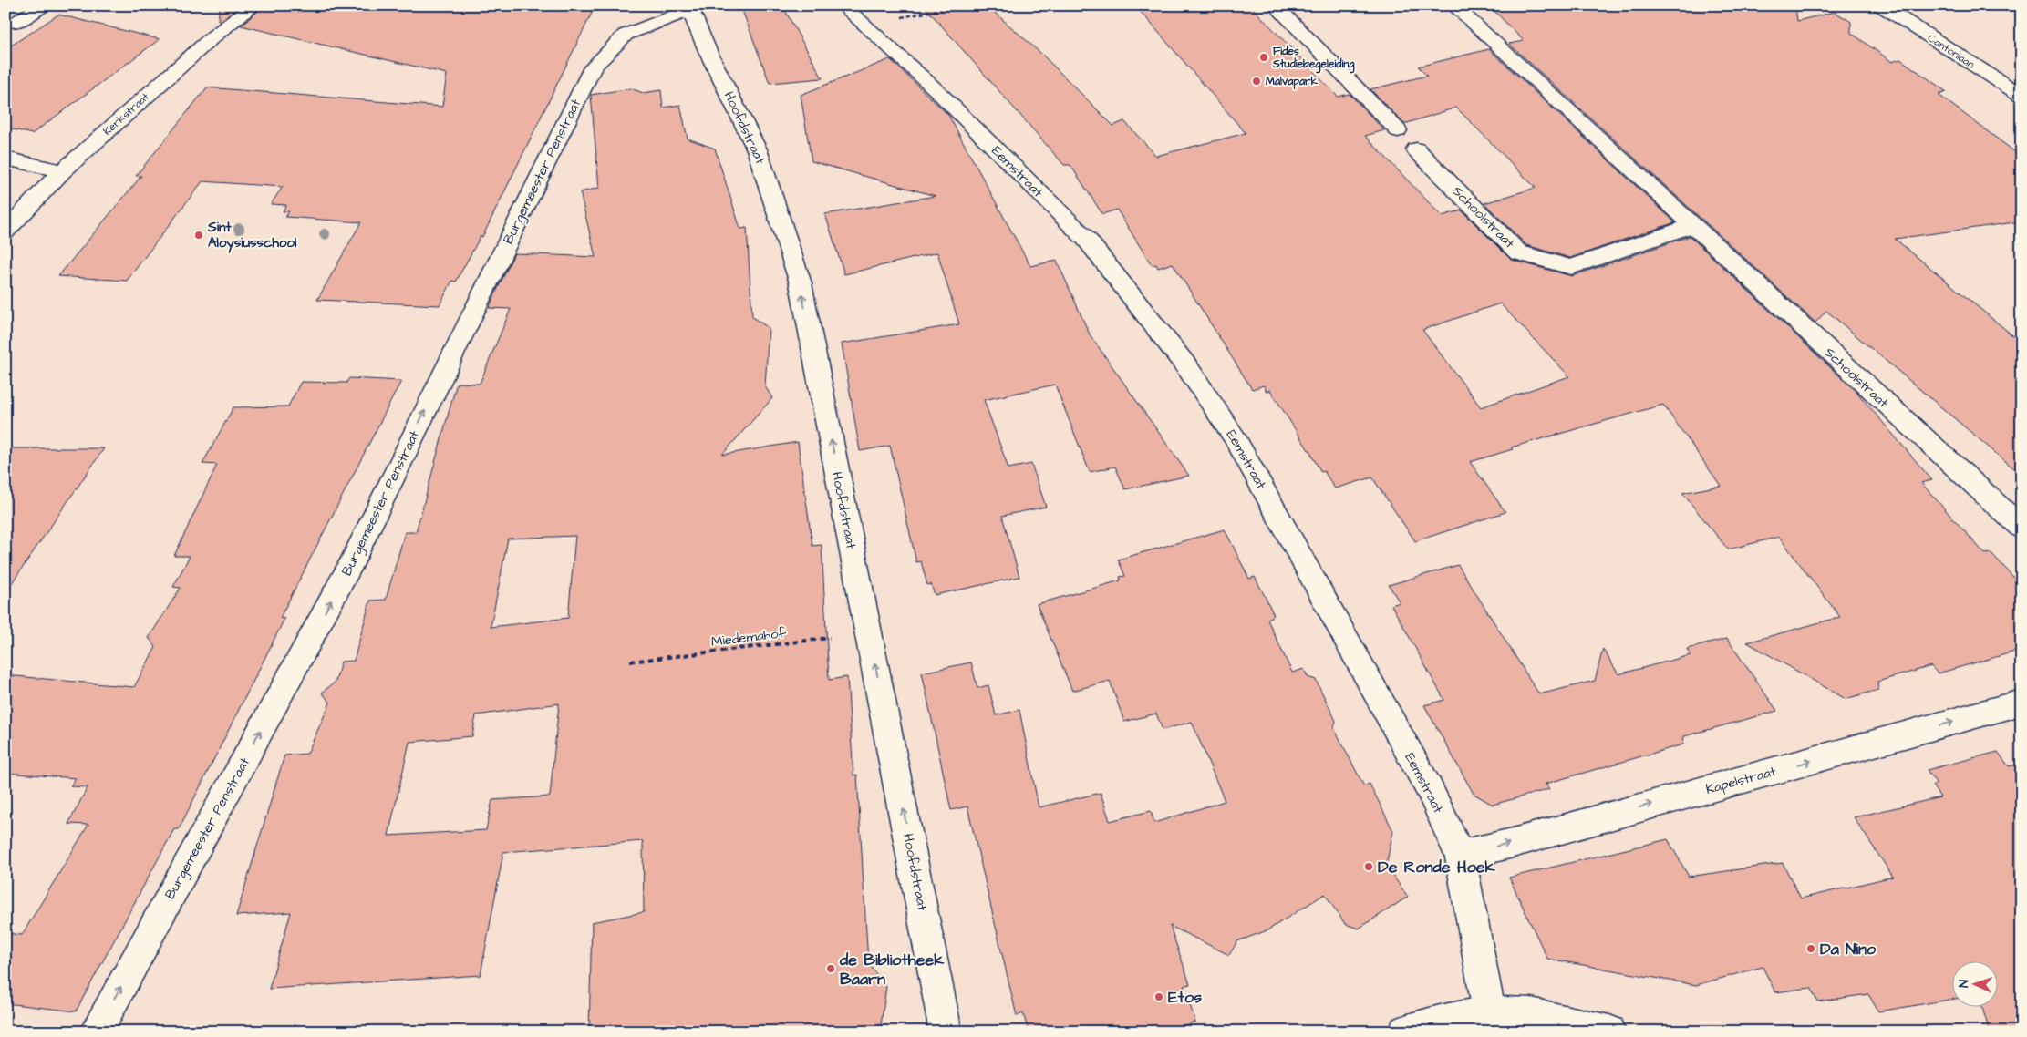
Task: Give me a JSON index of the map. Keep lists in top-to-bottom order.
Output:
{
  "streets": {
    "street": [
      "Cantonlaan",
      "Kerkstraat",
      "Hoofdstraat",
      "Burgemeester Penstraat",
      "Eemstraat",
      "Schoolstraat",
      "Kapelstraat"
    ],
    "path": ["Miedemahof"]
  },
  "crossings": [
    ["Hoofdstraat", "Burgemeester Penstraat"],
    ["Hoofdstraat", "Miedemahof"],
    ["Eemstraat", "Kapelstraat"]
  ],
  "one_way": ["Hoofdstraat", "Burgemeester Penstraat", "Kapelstraat"],
  "places": [
    "Fides Studiebegeleiding",
    "Malvapark",
    "Sint Aloysiusschool",
    "De Ronde Hoek",
    "Da Nino",
    "de Bibliotheek Baarn",
    "Etos"
  ],
  "north": "left"
}
